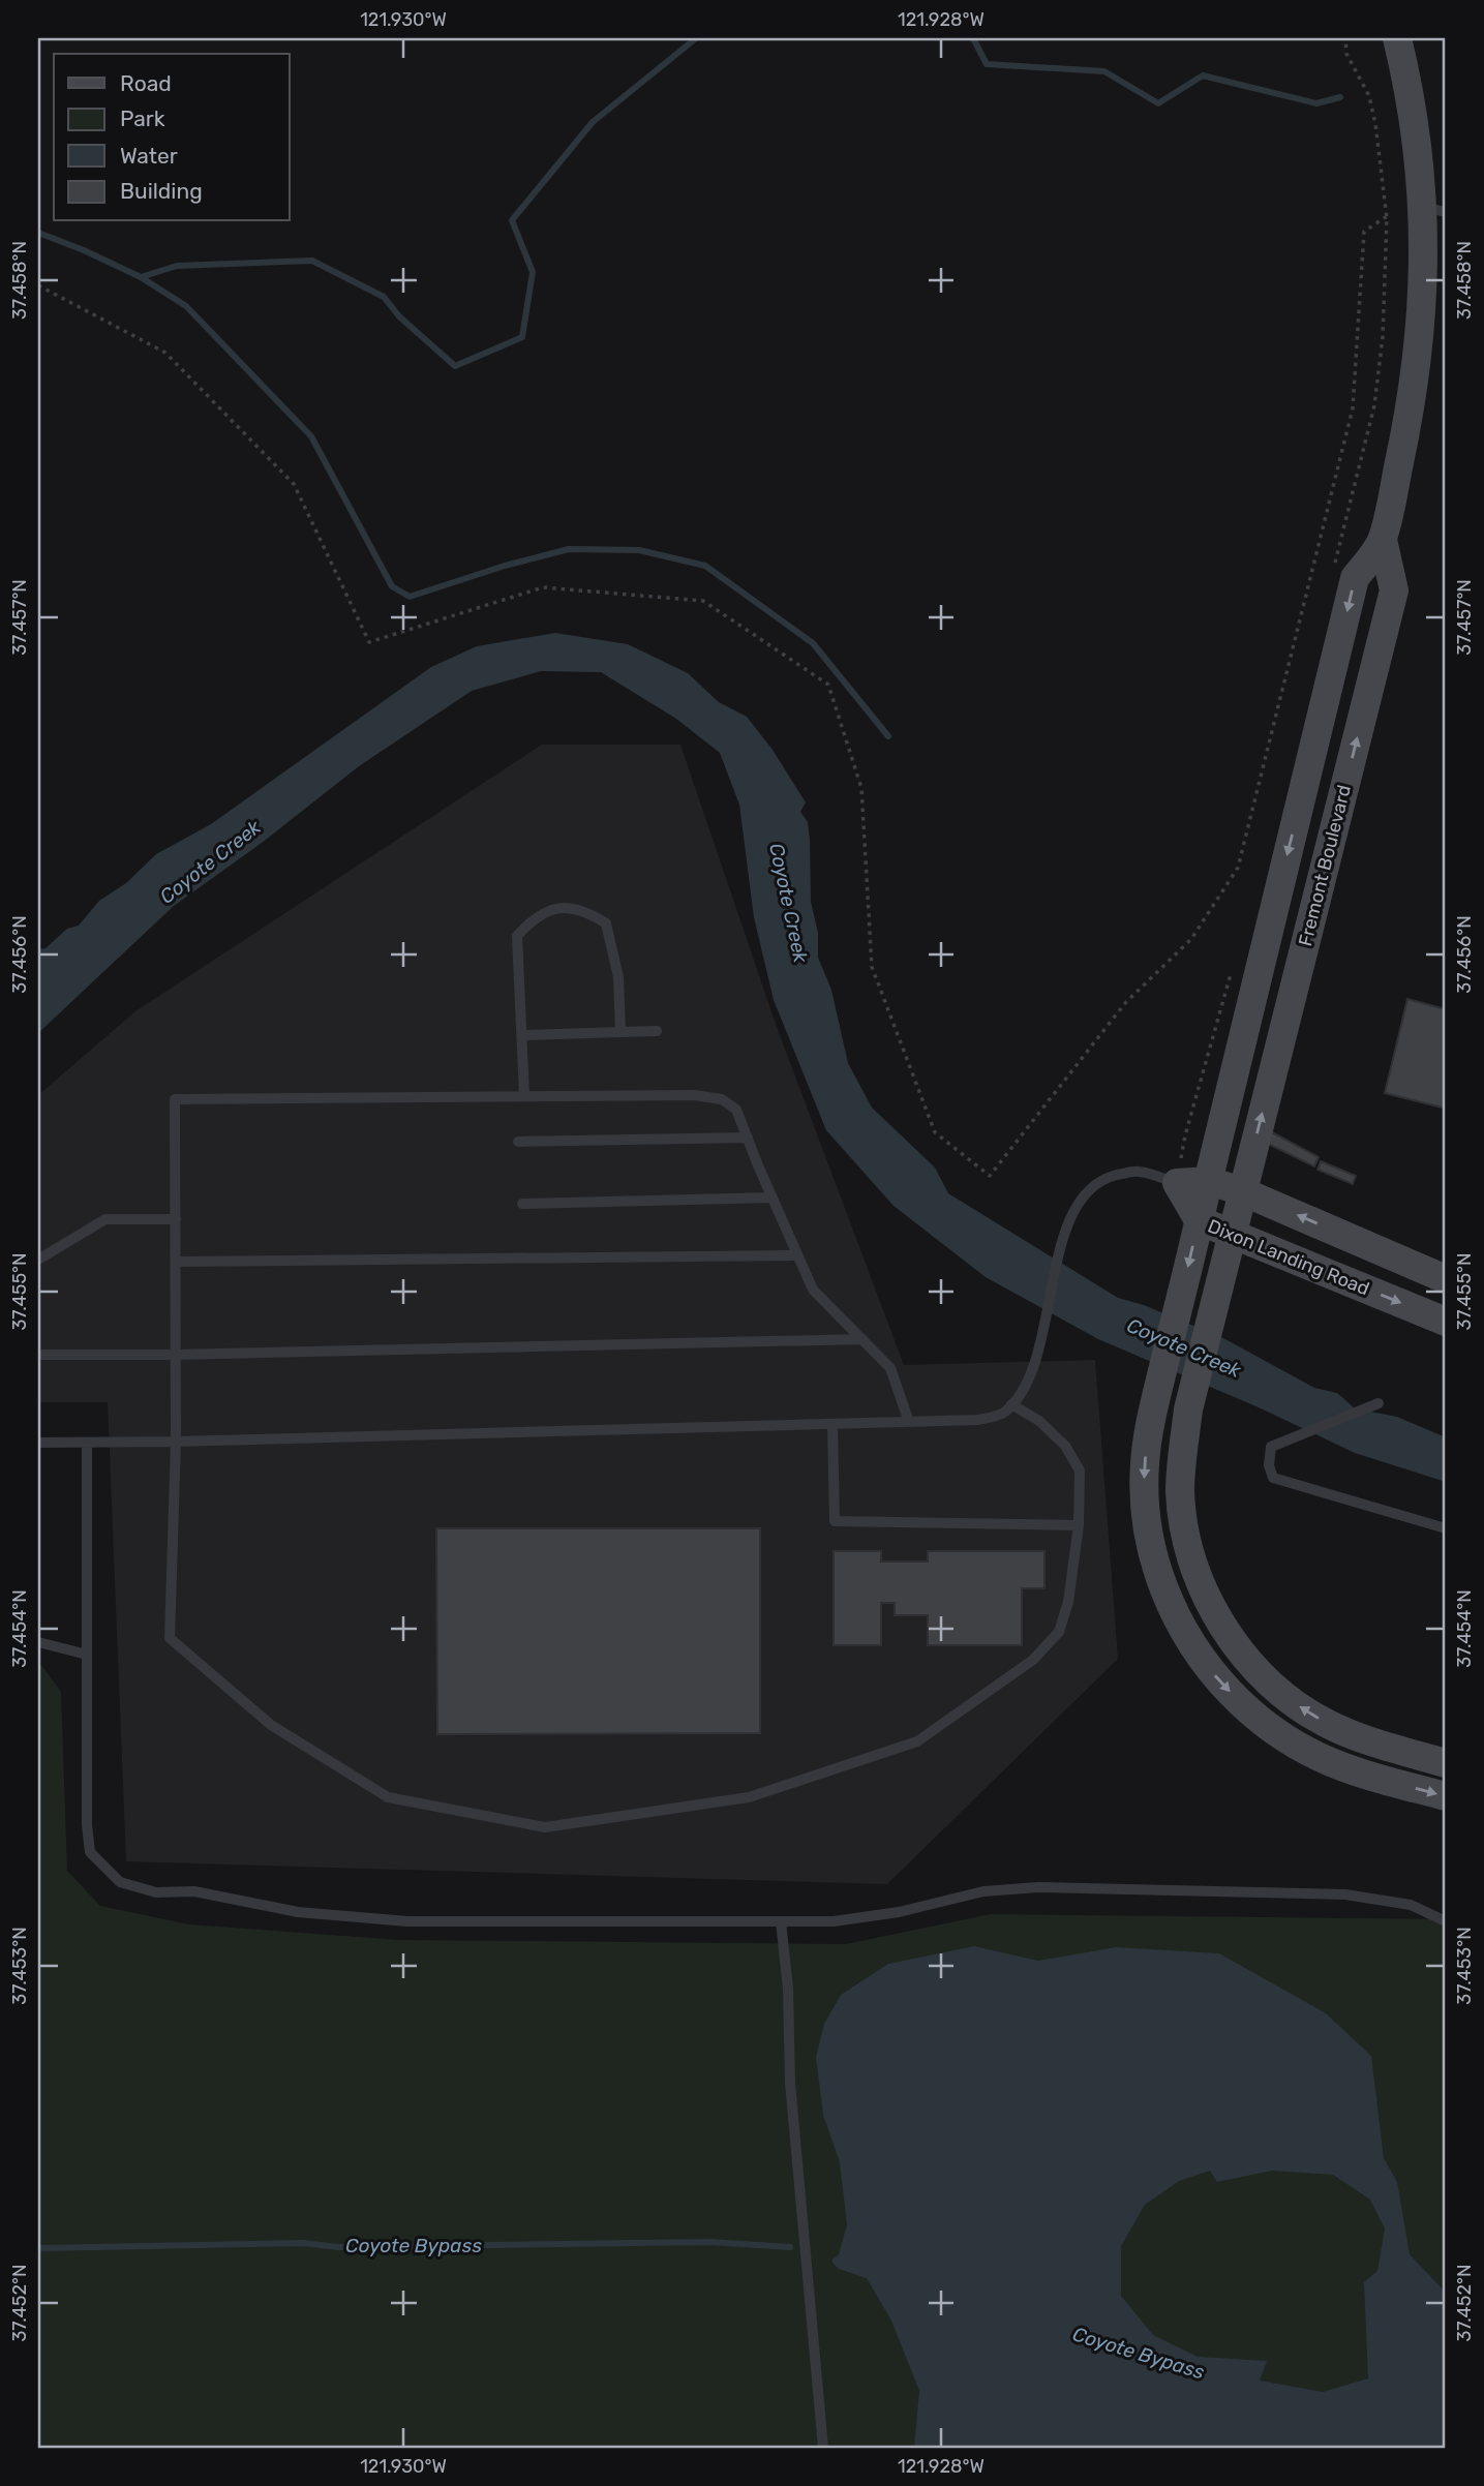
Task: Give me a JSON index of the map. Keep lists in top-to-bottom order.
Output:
{
  "streets": {
    "main road": ["Fremont Boulevard", "Dixon Landing Road"]
  },
  "crossings": [
    ["Fremont Boulevard", "Dixon Landing Road"]
  ],
  "water": ["Coyote Creek", "Coyote Bypass"],
  "legend": [
    "Road",
    "Park",
    "Water",
    "Building"
  ],
  "coordinates": [
    "121.930°W",
    "121.928°W",
    "37.458°N",
    "37.457°N",
    "37.456°N",
    "37.455°N",
    "37.454°N",
    "37.453°N",
    "37.452°N"
  ]
}
